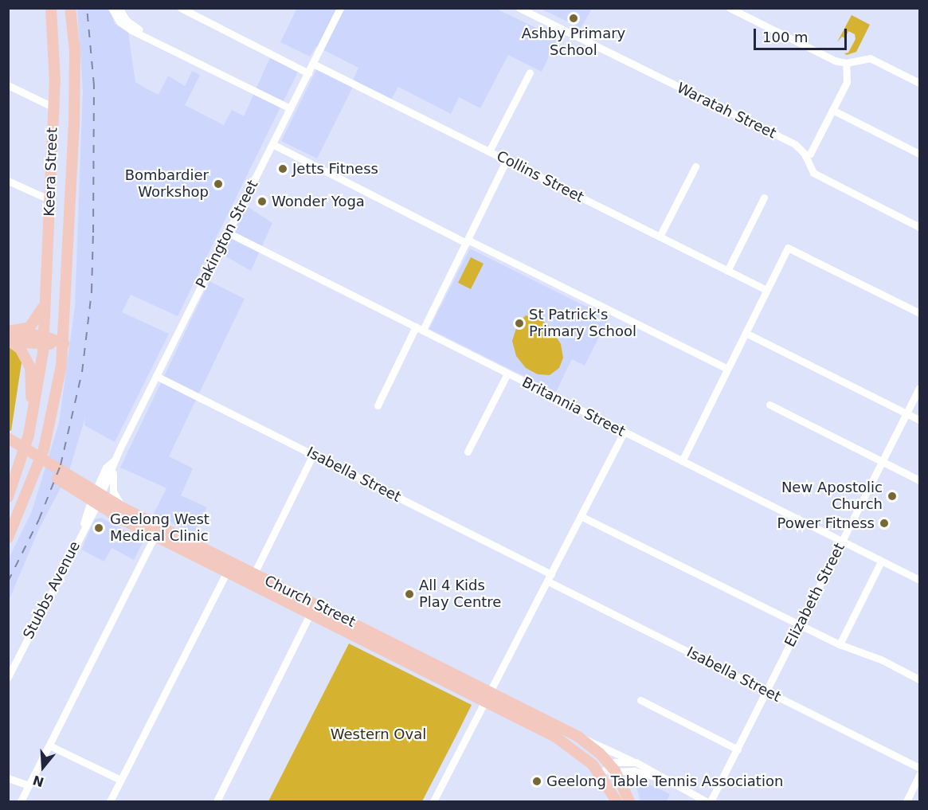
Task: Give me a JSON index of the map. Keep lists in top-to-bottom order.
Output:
{
  "streets": {
    "highway": ["Keera Street", "Church Street"],
    "street": [
      "Waratah Street",
      "Collins Street",
      "Pakington Street",
      "Britannia Street",
      "Isabella Street",
      "Stubbs Avenue",
      "Elizabeth Street"
    ]
  },
  "crossings": [
    ["Collins Street", "Pakington Street"],
    ["Pakington Street", "Britannia Street"],
    ["Pakington Street", "Isabella Street"],
    ["Pakington Street", "Stubbs Avenue"],
    ["Pakington Street", "Church Street"],
    ["Britannia Street", "Elizabeth Street"],
    ["Isabella Street", "Elizabeth Street"],
    ["Stubbs Avenue", "Church Street"]
  ],
  "parks": ["Western Oval"],
  "places": [
    "Ashby Primary School",
    "Jetts Fitness",
    "Bombardier Workshop",
    "Wonder Yoga",
    "St Patrick's Primary School",
    "New Apostolic Church",
    "Power Fitness",
    "Geelong West Medical Clinic",
    "All 4 Kids Play Centre",
    "Geelong Table Tennis Association"
  ],
  "scale_bar": "100 m",
  "north": "bottom"
}
